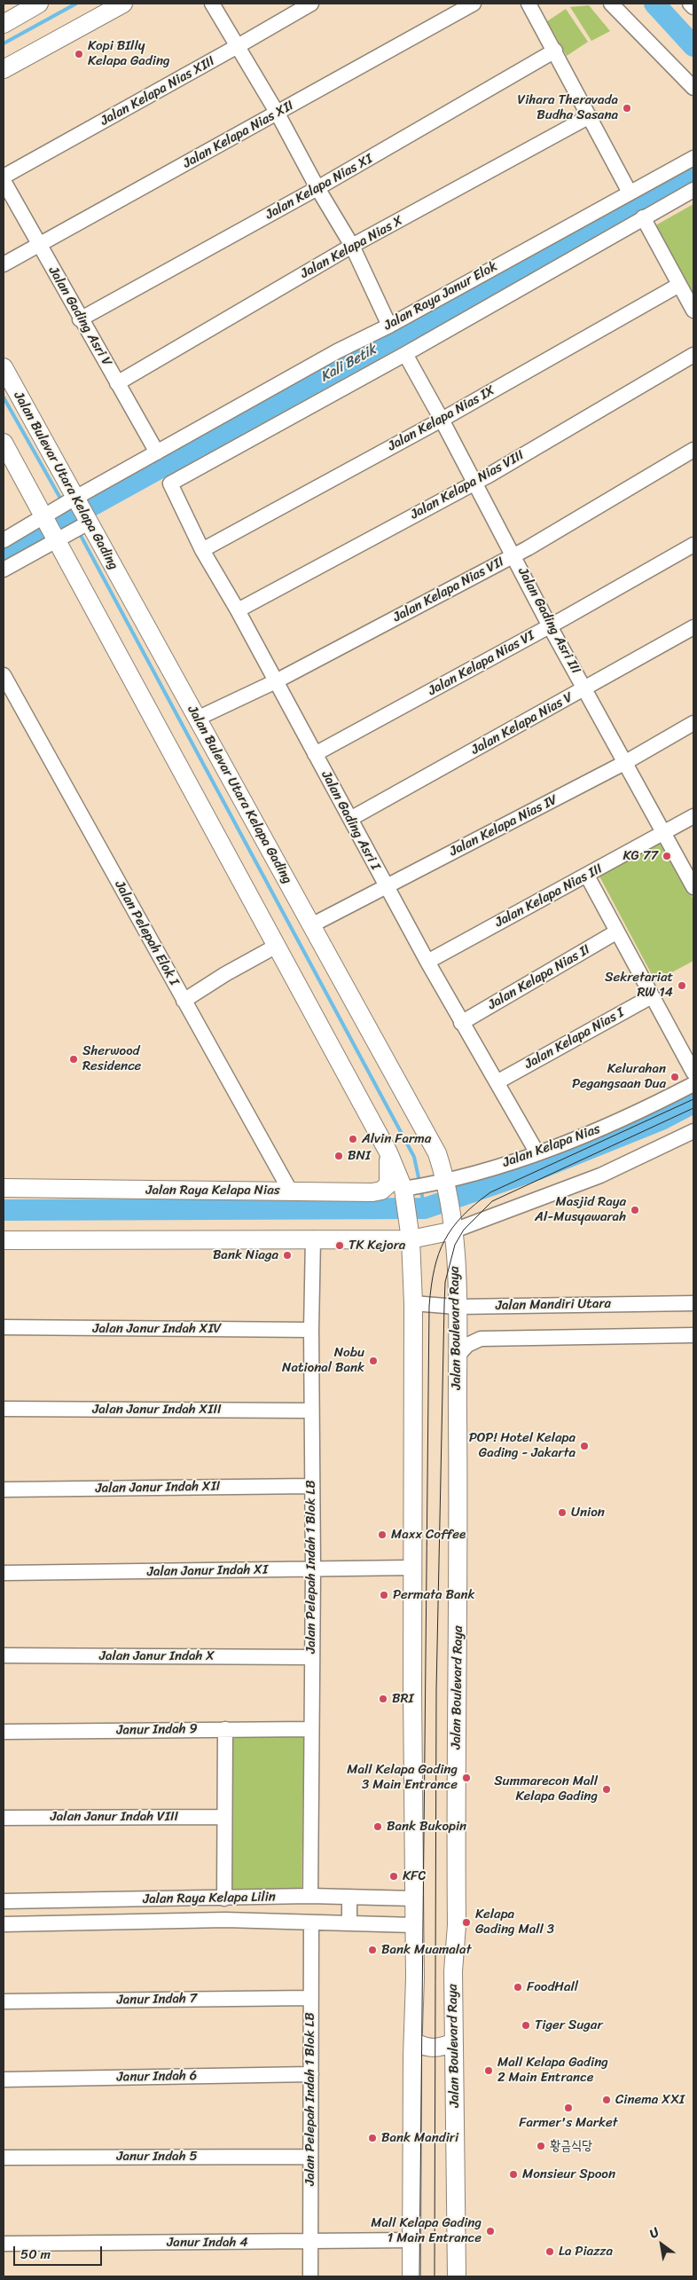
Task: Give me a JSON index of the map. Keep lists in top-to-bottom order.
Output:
{
  "streets": {
    "main road": ["Jalan Bulevar Utara Kelapa Gading", "Jalan Raya Kelapa Nias", "Jalan Boulevard Raya"],
    "street": [
      "Jalan Kelapa Nias XIII",
      "Jalan Kelapa Nias XII",
      "Jalan Kelapa Nias XI",
      "Jalan Kelapa Nias X",
      "Jalan Raya Janur Elok",
      "Jalan Gading Asri V",
      "Jalan Kelapa Nias IX",
      "Jalan Kelapa Nias VIII",
      "Jalan Kelapa Nias VII",
      "Jalan Gading Asri III",
      "Jalan Kelapa Nias VI",
      "Jalan Kelapa Nias V",
      "Jalan Gading Asri I",
      "Jalan Kelapa Nias IV",
      "Jalan Kelapa Nias III",
      "Jalan Pelepah Elok I",
      "Jalan Kelapa Nias II",
      "Jalan Kelapa Nias I",
      "Jalan Kelapa Nias",
      "Jalan Mandiri Utara",
      "Jalan Janur Indah XIV",
      "Jalan Janur Indah XIII",
      "Jalan Janur Indah XII",
      "Jalan Pelepah Indah 1 Blok LB",
      "Jalan Janur Indah XI",
      "Jalan Janur Indah X",
      "Janur Indah 9",
      "Jalan Janur Indah VIII",
      "Jalan Raya Kelapa Lilin",
      "Janur Indah 7",
      "Janur Indah 6",
      "Janur Indah 5",
      "Janur Indah 4"
    ]
  },
  "crossings": [
    ["Jalan Kelapa Nias XII", "Jalan Gading Asri V"],
    ["Jalan Kelapa Nias XI", "Jalan Gading Asri V"],
    ["Jalan Kelapa Nias X", "Jalan Gading Asri V"],
    ["Jalan Raya Janur Elok", "Jalan Gading Asri V"],
    ["Jalan Raya Janur Elok", "Jalan Bulevar Utara Kelapa Gading"],
    ["Jalan Kelapa Nias IX", "Jalan Gading Asri III"],
    ["Jalan Kelapa Nias IX", "Jalan Gading Asri I"],
    ["Jalan Bulevar Utara Kelapa Gading", "Jalan Kelapa Nias VII"],
    ["Jalan Bulevar Utara Kelapa Gading", "Jalan Kelapa Nias IV"],
    ["Jalan Bulevar Utara Kelapa Gading", "Jalan Kelapa Nias"],
    ["Jalan Bulevar Utara Kelapa Gading", "Jalan Boulevard Raya"],
    ["Jalan Kelapa Nias VIII", "Jalan Gading Asri III"],
    ["Jalan Kelapa Nias VIII", "Jalan Gading Asri I"],
    ["Jalan Kelapa Nias VII", "Jalan Gading Asri III"],
    ["Jalan Kelapa Nias VII", "Jalan Gading Asri I"],
    ["Jalan Gading Asri III", "Jalan Kelapa Nias VI"],
    ["Jalan Gading Asri III", "Jalan Kelapa Nias V"],
    ["Jalan Gading Asri III", "Jalan Gading Asri I"],
    ["Jalan Gading Asri III", "Jalan Kelapa Nias IV"],
    ["Jalan Gading Asri III", "Jalan Kelapa Nias III"],
    ["Jalan Kelapa Nias VI", "Jalan Gading Asri I"],
    ["Jalan Kelapa Nias V", "Jalan Gading Asri I"],
    ["Jalan Gading Asri I", "Jalan Kelapa Nias IV"],
    ["Jalan Gading Asri I", "Jalan Kelapa Nias III"],
    ["Jalan Gading Asri I", "Jalan Kelapa Nias II"],
    ["Jalan Gading Asri I", "Jalan Kelapa Nias I"],
    ["Jalan Gading Asri I", "Jalan Kelapa Nias"],
    ["Jalan Pelepah Elok I", "Jalan Raya Kelapa Nias"],
    ["Jalan Mandiri Utara", "Jalan Boulevard Raya"],
    ["Jalan Janur Indah XIV", "Jalan Pelepah Indah 1 Blok LB"],
    ["Jalan Janur Indah XIII", "Jalan Pelepah Indah 1 Blok LB"],
    ["Jalan Janur Indah XII", "Jalan Pelepah Indah 1 Blok LB"],
    ["Jalan Pelepah Indah 1 Blok LB", "Jalan Janur Indah XI"],
    ["Jalan Pelepah Indah 1 Blok LB", "Jalan Janur Indah X"],
    ["Jalan Pelepah Indah 1 Blok LB", "Janur Indah 9"],
    ["Jalan Pelepah Indah 1 Blok LB", "Jalan Raya Kelapa Lilin"],
    ["Jalan Pelepah Indah 1 Blok LB", "Janur Indah 7"],
    ["Jalan Pelepah Indah 1 Blok LB", "Janur Indah 6"],
    ["Jalan Pelepah Indah 1 Blok LB", "Janur Indah 5"],
    ["Jalan Pelepah Indah 1 Blok LB", "Janur Indah 4"]
  ],
  "water": ["Kali Betik"],
  "places": [
    "Kopi BIlly Kelapa Gading",
    "Vihara Theravada Budha Sasana",
    "KG 77",
    "Sekretariat RW 14",
    "Sherwood Residence",
    "Kelurahan Pegangsaan Dua",
    "Alvin Farma",
    "BNI",
    "Masjid Raya Al-Musyawarah",
    "TK Kejora",
    "Bank Niaga",
    "Nobu National Bank",
    "POP! Hotel Kelapa Gading - Jakarta",
    "Union",
    "Maxx Coffee",
    "Permata Bank",
    "BRI",
    "Mall Kelapa Gading 3 Main Entrance",
    "Summarecon Mall Kelapa Gading",
    "Bank Bukopin",
    "KFC",
    "Kelapa Gading Mall 3",
    "Bank Muamalat",
    "FoodHall",
    "Tiger Sugar",
    "Mall Kelapa Gading 2 Main Entrance",
    "Cinema XXI",
    "Farmer's Market",
    "Bank Mandiri",
    "황금식당",
    "Monsieur Spoon",
    "Mall Kelapa Gading 1 Main Entrance",
    "La Piazza"
  ],
  "scale_bar": "50 m",
  "north": "top left"
}
